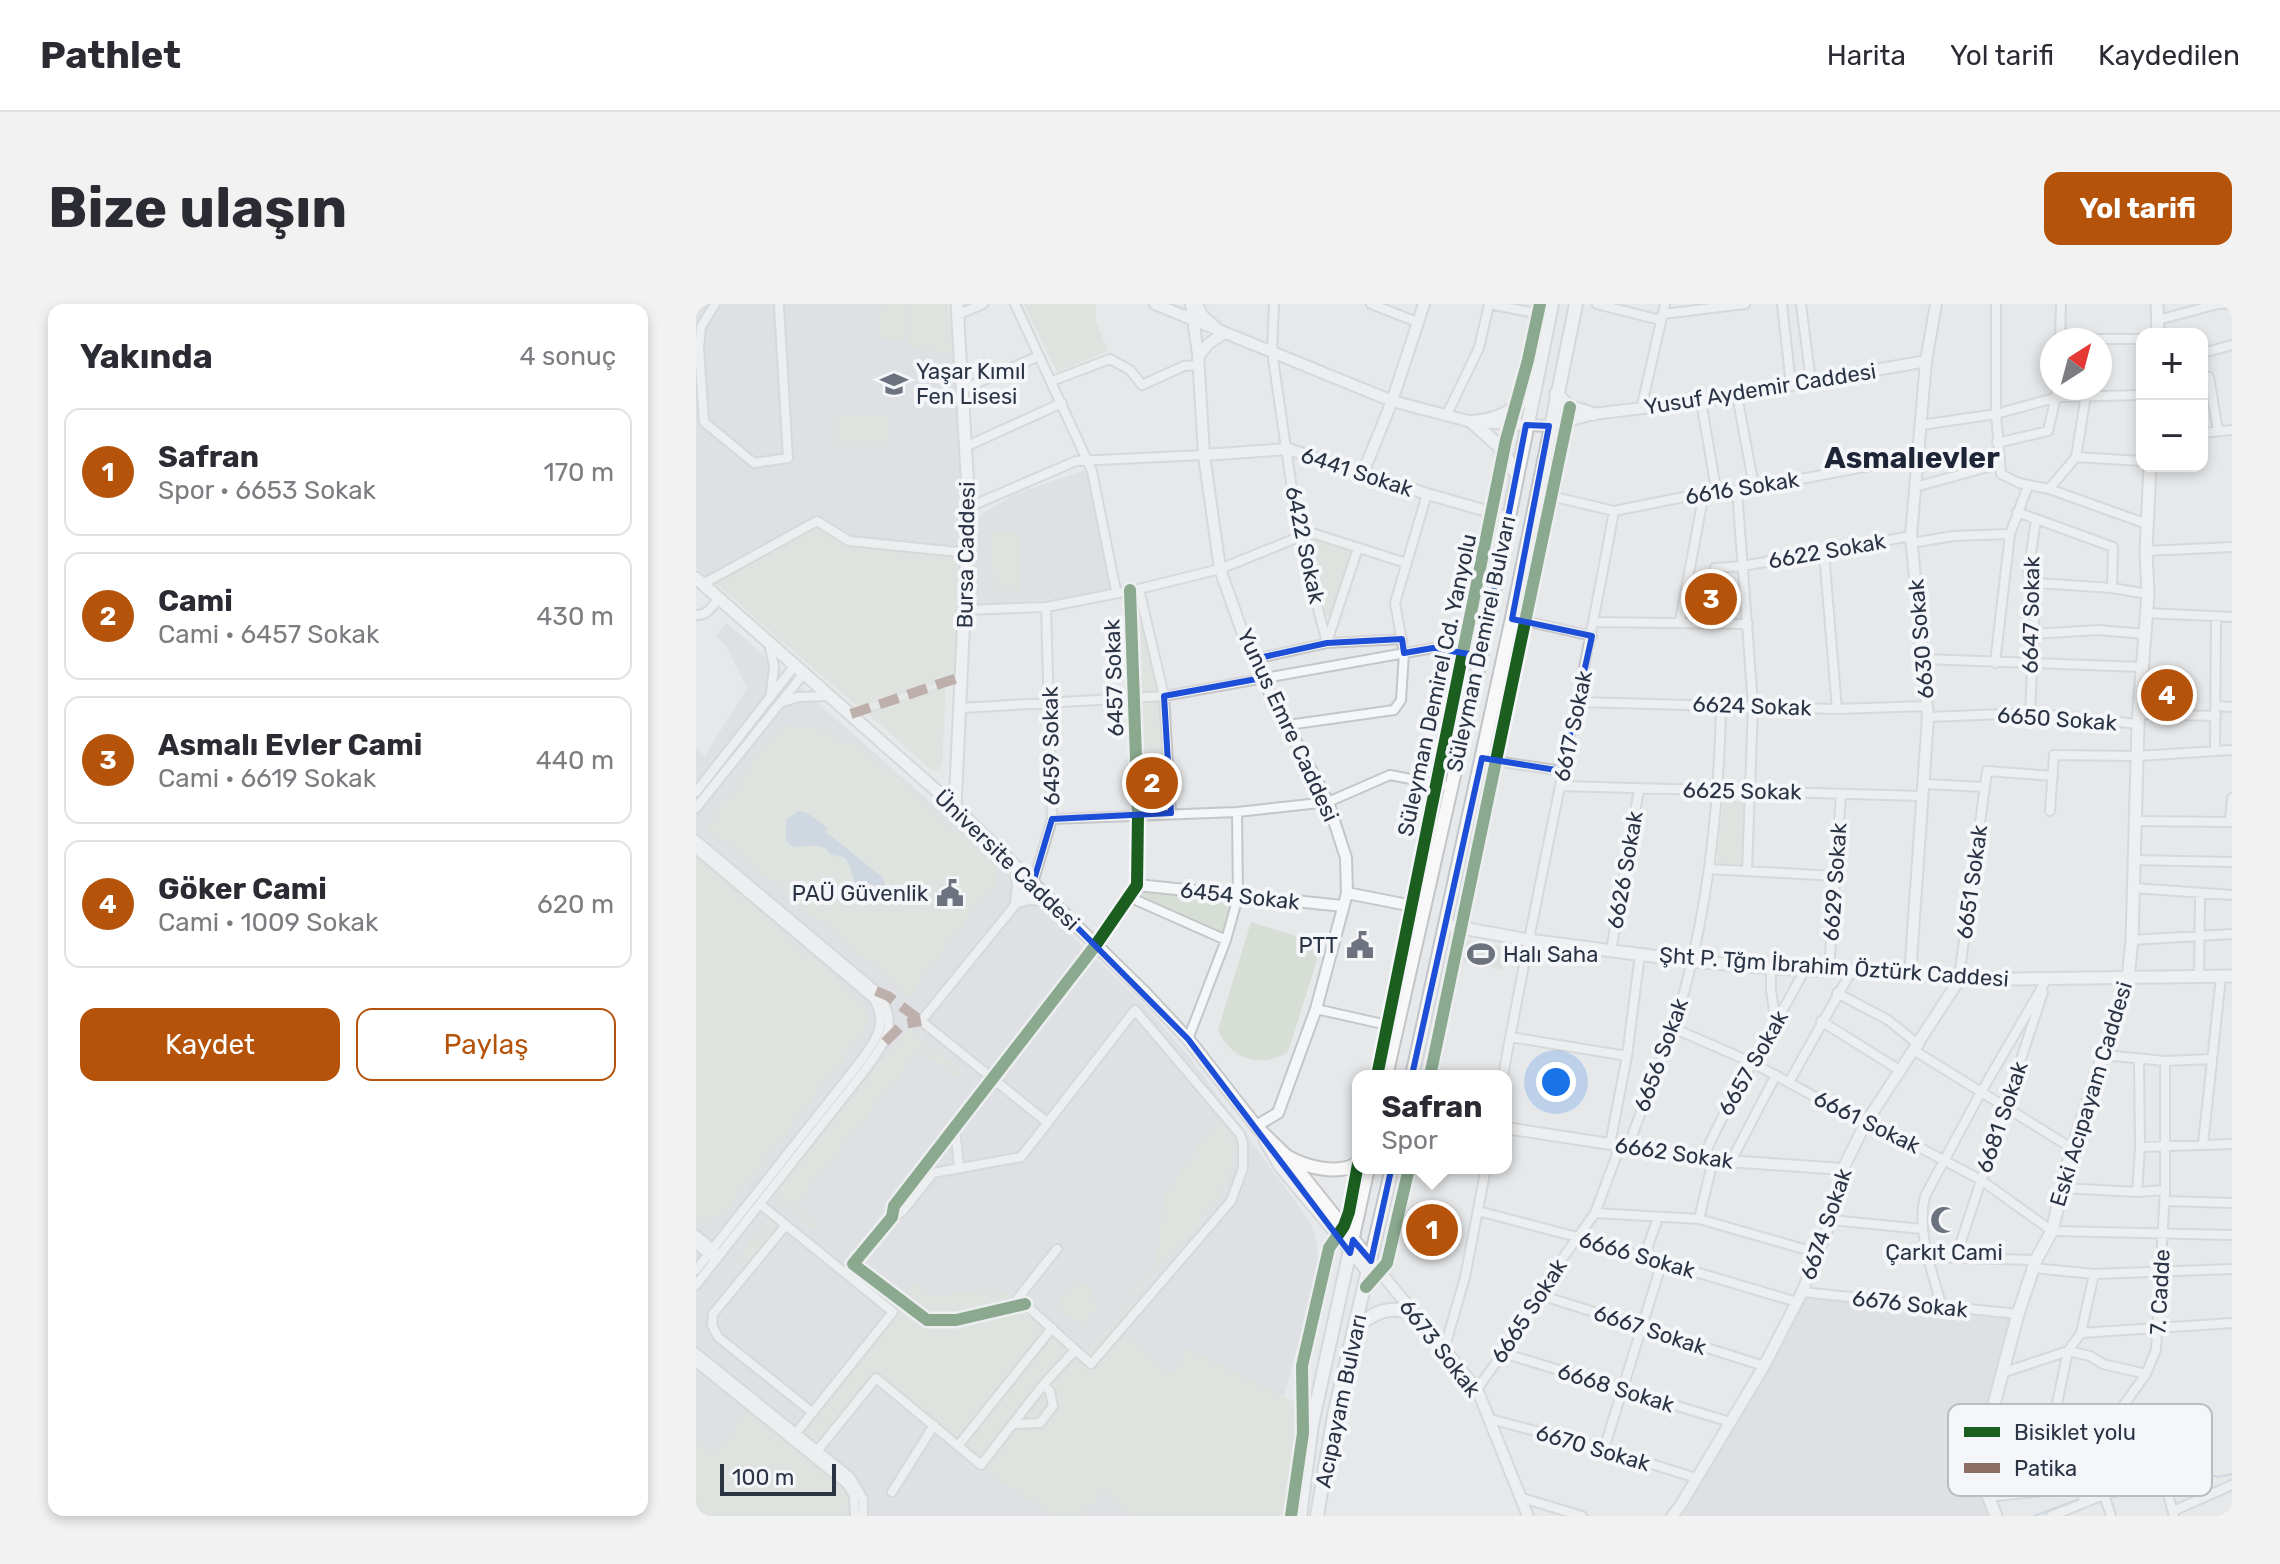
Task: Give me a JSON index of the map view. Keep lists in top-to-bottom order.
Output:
{
  "streets": {
    "main road": [
      "Bursa Caddesi",
      "Süleyman Demirel Bulvarı",
      "Üniversite Caddesi",
      "Şht P. Tğm İbrahim Öztürk Caddesi",
      "Eski Acıpayam Caddesi",
      "Acıpayam Bulvarı"
    ],
    "street": [
      "Yusuf Aydemir Caddesi",
      "6441 Sokak",
      "6616 Sokak",
      "6422 Sokak",
      "6622 Sokak",
      "6647 Sokak",
      "6630 Sokak",
      "6457 Sokak",
      "6624 Sokak",
      "6650 Sokak",
      "Yunus Emre Caddesi",
      "6617 Sokak",
      "6459 Sokak",
      "6625 Sokak",
      "6626 Sokak",
      "6629 Sokak",
      "6651 Sokak",
      "6454 Sokak",
      "6656 Sokak",
      "6657 Sokak",
      "6681 Sokak",
      "6661 Sokak",
      "6662 Sokak",
      "6674 Sokak",
      "6666 Sokak",
      "7. Cadde",
      "6676 Sokak",
      "6665 Sokak",
      "6667 Sokak",
      "6673 Sokak",
      "6668 Sokak",
      "6670 Sokak"
    ],
    "cycle path": ["Süleyman Demirel Cd. Yanyolu"]
  },
  "crossings": [
    ["Yusuf Aydemir Caddesi", "6422 Sokak"],
    ["Yusuf Aydemir Caddesi", "6630 Sokak"],
    ["Yusuf Aydemir Caddesi", "Süleyman Demirel Bulvarı"],
    ["Yusuf Aydemir Caddesi", "Yunus Emre Caddesi"],
    ["6441 Sokak", "6422 Sokak"],
    ["6441 Sokak", "Süleyman Demirel Bulvarı"],
    ["6441 Sokak", "Yunus Emre Caddesi"],
    ["6616 Sokak", "6630 Sokak"],
    ["6616 Sokak", "6617 Sokak"],
    ["6622 Sokak", "6630 Sokak"],
    ["Bursa Caddesi", "Üniversite Caddesi"],
    ["6647 Sokak", "6650 Sokak"],
    ["6630 Sokak", "6624 Sokak"],
    ["6630 Sokak", "6650 Sokak"],
    ["6630 Sokak", "6625 Sokak"],
    ["6630 Sokak", "Şht P. Tğm İbrahim Öztürk Caddesi"],
    ["Süleyman Demirel Bulvarı", "Şht P. Tğm İbrahim Öztürk Caddesi"],
    ["6457 Sokak", "6454 Sokak"],
    ["6624 Sokak", "6650 Sokak"],
    ["6624 Sokak", "6617 Sokak"],
    ["6624 Sokak", "6656 Sokak"],
    ["6650 Sokak", "Eski Acıpayam Caddesi"],
    ["Yunus Emre Caddesi", "Üniversite Caddesi"],
    ["Yunus Emre Caddesi", "6454 Sokak"],
    ["6617 Sokak", "6625 Sokak"],
    ["6617 Sokak", "Şht P. Tğm İbrahim Öztürk Caddesi"],
    ["6459 Sokak", "Üniversite Caddesi"],
    ["6625 Sokak", "6626 Sokak"],
    ["6625 Sokak", "6629 Sokak"],
    ["6625 Sokak", "6656 Sokak"],
    ["Üniversite Caddesi", "Acıpayam Bulvarı"],
    ["6626 Sokak", "Şht P. Tğm İbrahim Öztürk Caddesi"],
    ["6629 Sokak", "Şht P. Tğm İbrahim Öztürk Caddesi"],
    ["6651 Sokak", "Şht P. Tğm İbrahim Öztürk Caddesi"],
    ["6651 Sokak", "6674 Sokak"],
    ["Şht P. Tğm İbrahim Öztürk Caddesi", "6656 Sokak"],
    ["Şht P. Tğm İbrahim Öztürk Caddesi", "6657 Sokak"],
    ["Şht P. Tğm İbrahim Öztürk Caddesi", "Eski Acıpayam Caddesi"],
    ["Şht P. Tğm İbrahim Öztürk Caddesi", "6681 Sokak"],
    ["Şht P. Tğm İbrahim Öztürk Caddesi", "6674 Sokak"],
    ["6656 Sokak", "6661 Sokak"],
    ["6656 Sokak", "6662 Sokak"],
    ["6656 Sokak", "6665 Sokak"],
    ["6657 Sokak", "6661 Sokak"],
    ["6657 Sokak", "6662 Sokak"],
    ["Eski Acıpayam Caddesi", "6661 Sokak"],
    ["Eski Acıpayam Caddesi", "6676 Sokak"],
    ["6681 Sokak", "6661 Sokak"],
    ["6661 Sokak", "6674 Sokak"],
    ["6662 Sokak", "6674 Sokak"],
    ["6662 Sokak", "6665 Sokak"],
    ["6674 Sokak", "6666 Sokak"],
    ["6674 Sokak", "6676 Sokak"],
    ["6674 Sokak", "6667 Sokak"],
    ["6674 Sokak", "6668 Sokak"],
    ["6674 Sokak", "6670 Sokak"],
    ["6666 Sokak", "6676 Sokak"],
    ["6666 Sokak", "6665 Sokak"],
    ["6665 Sokak", "6667 Sokak"],
    ["6665 Sokak", "6673 Sokak"],
    ["6665 Sokak", "6668 Sokak"],
    ["6673 Sokak", "Acıpayam Bulvarı"],
    ["6673 Sokak", "6670 Sokak"]
  ],
  "districts": ["Asmalıevler"],
  "places": {
    "school or university": ["Yaşar Kımıl Fen Lisesi"],
    "public building": ["PAÜ Güvenlik", "PTT"],
    "sports": ["Halı Saha"],
    "mosque": ["Çarkıt Cami"]
  },
  "legend": ["Bisiklet yolu", "Patika"],
  "scale_bar": "100 m",
  "north": "top right",
  "page": {
    "header": "Pathlet",
    "nav": ["Harita", "Yol tarifi", "Kaydedilen"],
    "buttons": [
      "Yol tarifi",
      ["Kaydet", "Paylaş"]
    ],
    "title": "Bize ulaşın",
    "heading": ["Yakında", "4 sonuç"],
    "map_buttons": ["+", "−"],
    "list": [
      {
        "mark": "1",
        "name": "Safran",
        "note": "Spor · 6653 Sokak",
        "value": "170 m"
      },
      {
        "mark": "2",
        "name": "Cami",
        "note": "Cami · 6457 Sokak",
        "value": "430 m"
      },
      {
        "mark": "3",
        "name": "Asmalı Evler Cami",
        "note": "Cami · 6619 Sokak",
        "value": "440 m"
      },
      {
        "mark": "4",
        "name": "Göker Cami",
        "note": "Cami · 1009 Sokak",
        "value": "620 m"
      }
    ],
    "pins": [
      "3",
      "4",
      "2",
      "1"
    ],
    "popup": ["Safran", "Spor"],
    "scale": "100 m"
  }
}
